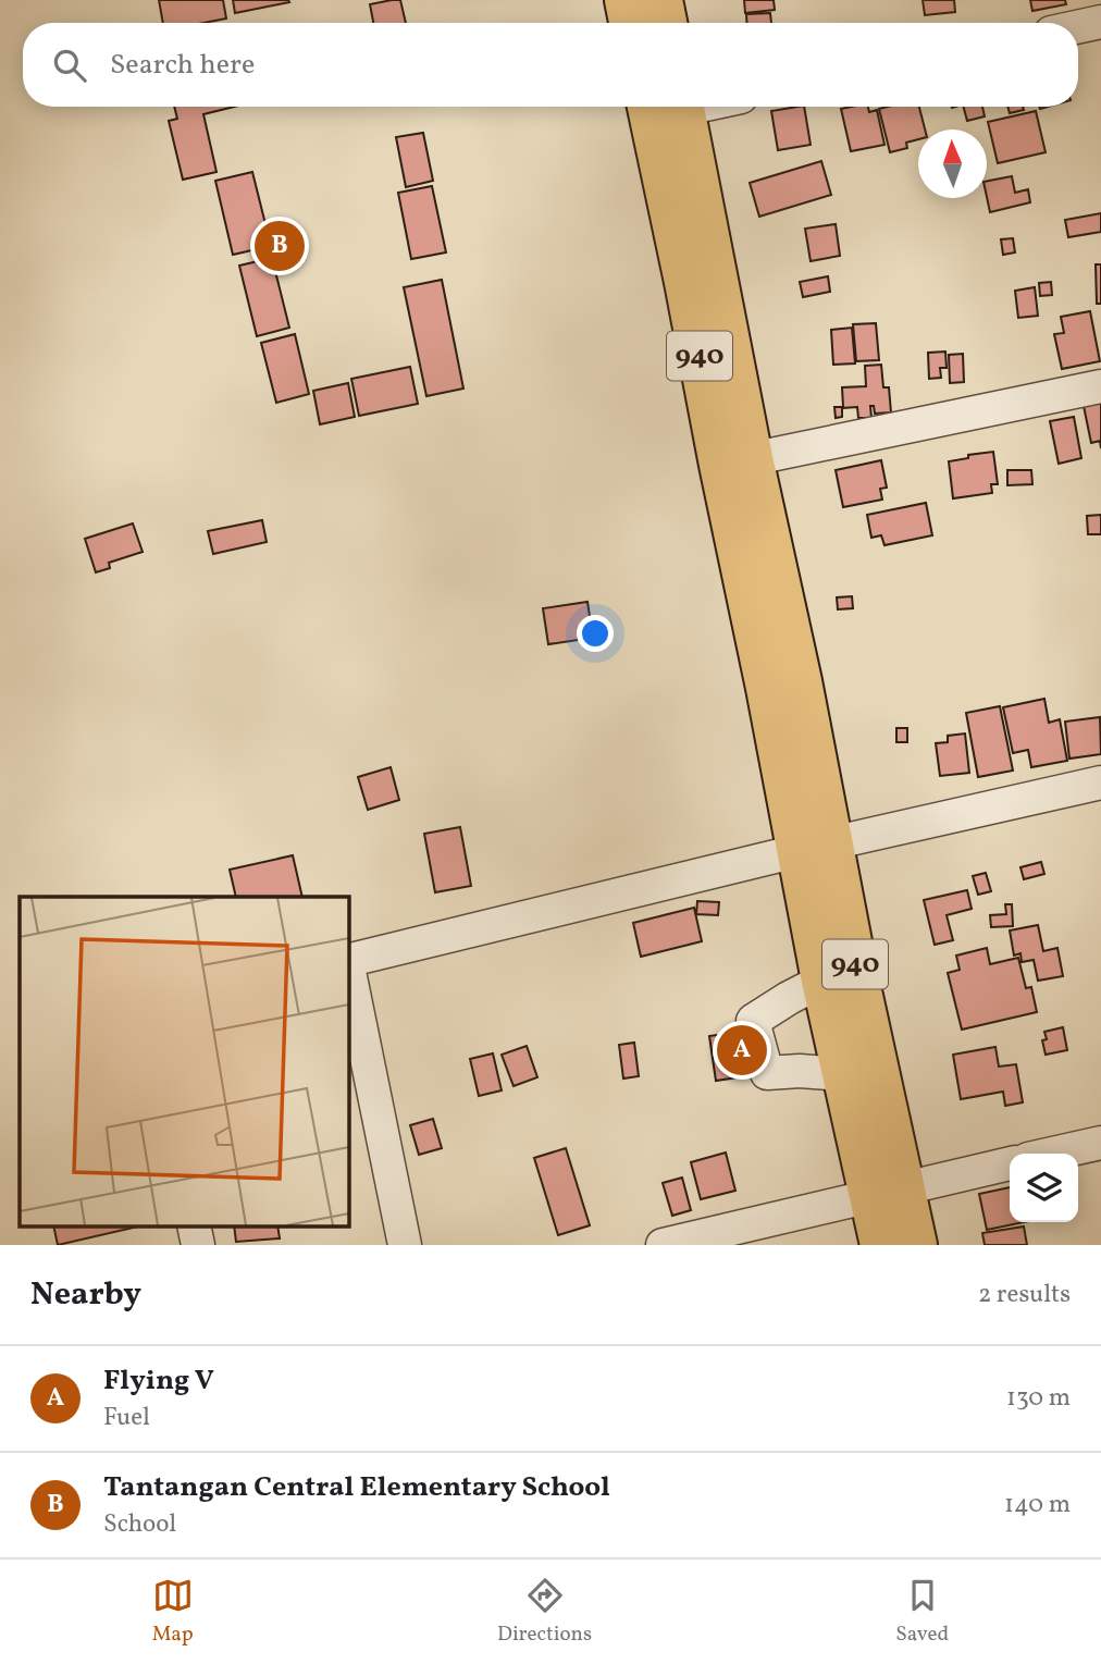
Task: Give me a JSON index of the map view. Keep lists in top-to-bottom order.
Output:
{
  "streets": {
    "highway": ["940"]
  },
  "north": "top",
  "page": {
    "search": "Search here",
    "pins": ["B", "A"],
    "heading": ["Nearby", "2 results"],
    "list": [
      {
        "mark": "A",
        "name": "Flying V",
        "note": "Fuel",
        "value": "130 m"
      },
      {
        "mark": "B",
        "name": "Tantangan Central Elementary School",
        "note": "School",
        "value": "140 m"
      }
    ],
    "nav": ["Map", "Directions", "Saved"]
  }
}
